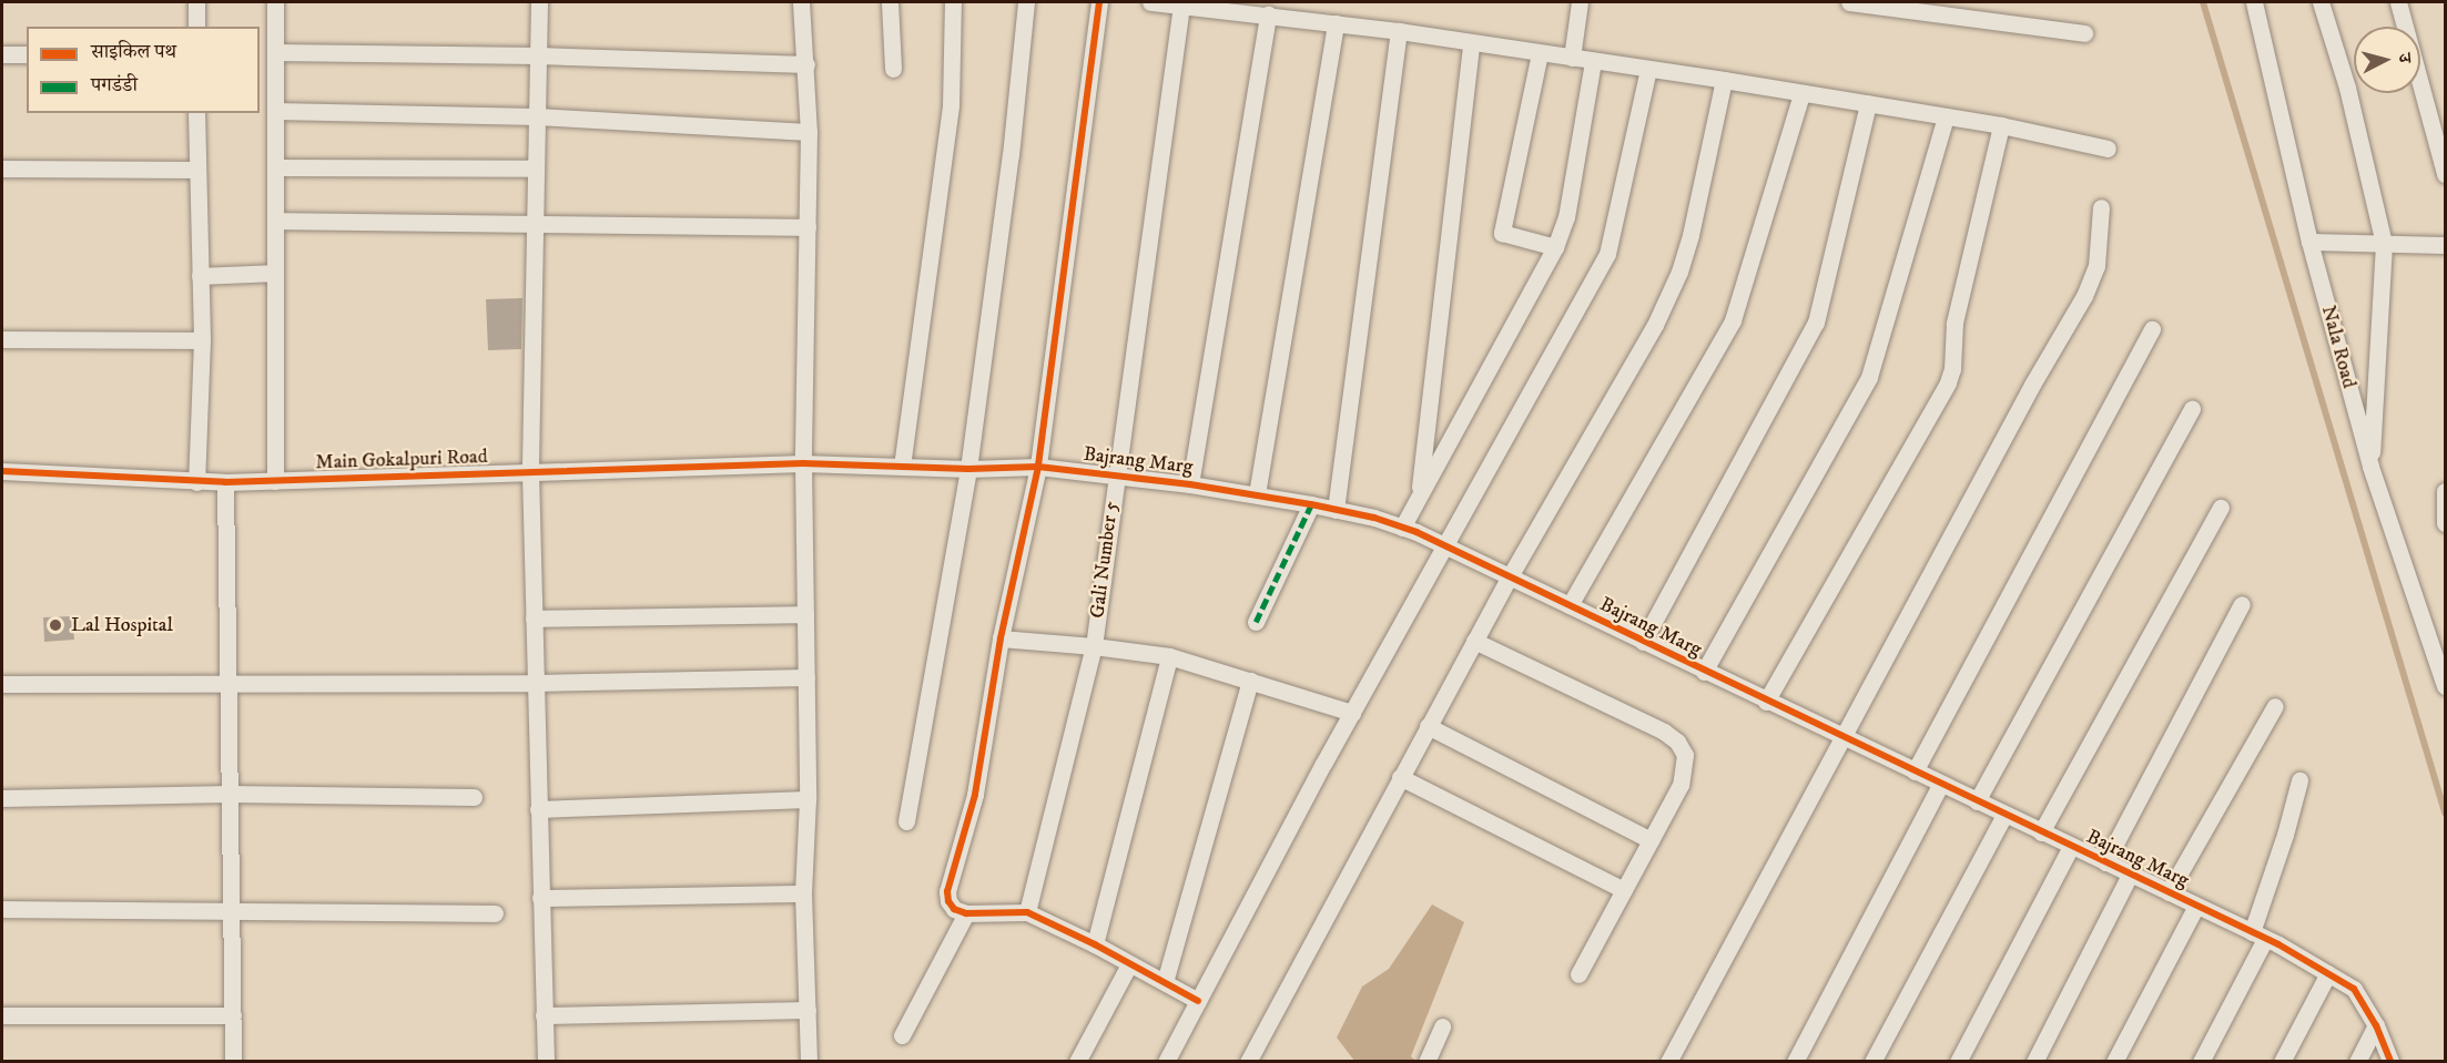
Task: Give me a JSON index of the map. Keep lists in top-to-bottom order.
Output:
{
  "streets": {
    "street": [
      "Nala Road",
      "Main Gokalpuri Road",
      "Bajrang Marg",
      "Gali Number 5"
    ]
  },
  "crossings": [
    ["Main Gokalpuri Road", "Bajrang Marg"],
    ["Bajrang Marg", "Gali Number 5"]
  ],
  "places": ["Lal Hospital"],
  "legend": ["साइकिल पथ", "पगडंडी"],
  "north": "right"
}
